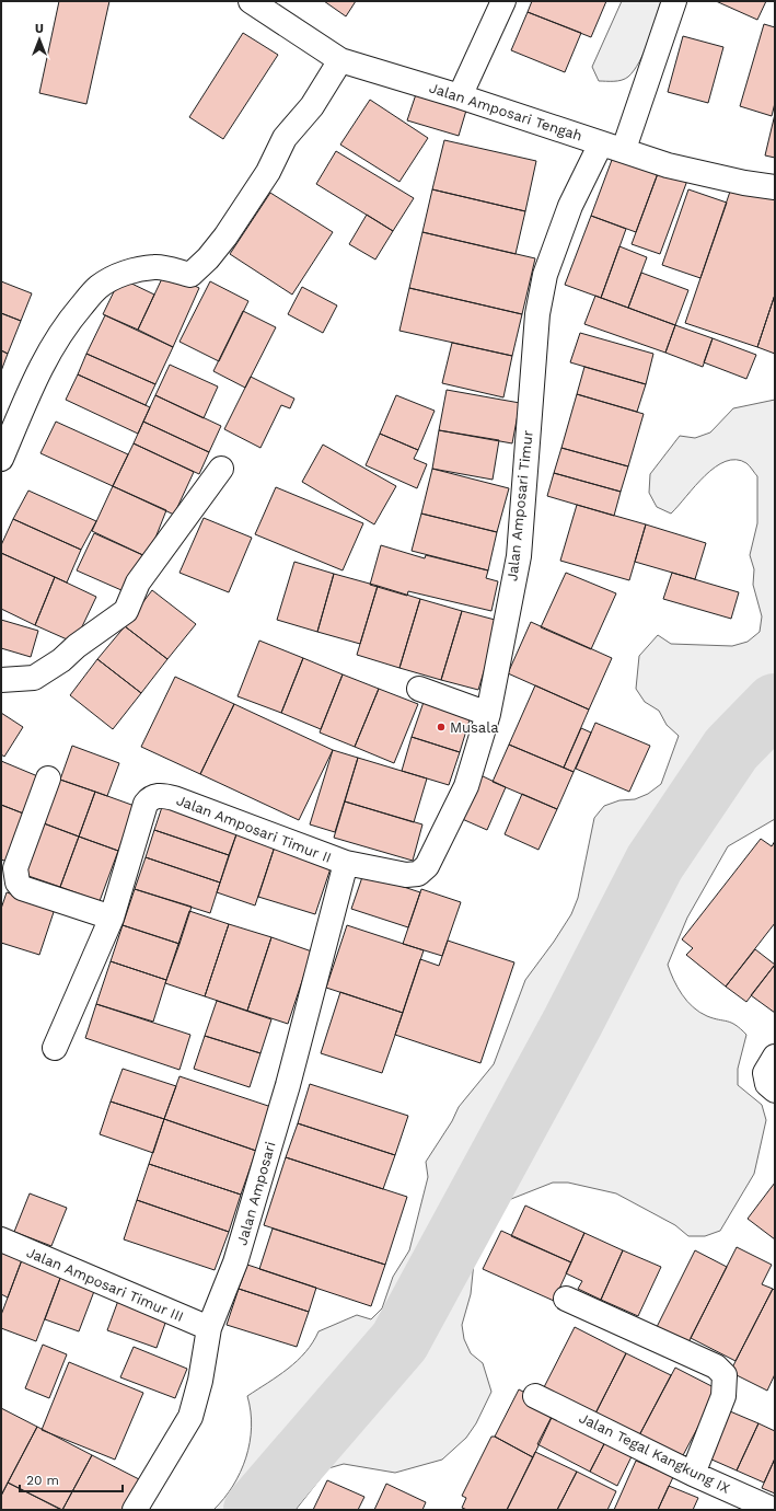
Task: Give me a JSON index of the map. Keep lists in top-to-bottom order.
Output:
{
  "streets": {
    "street": [
      "Jalan Amposari Tengah",
      "Jalan Amposari Timur",
      "Jalan Amposari Timur II",
      "Jalan Amposari",
      "Jalan Amposari Timur III",
      "Jalan Tegal Kangkung IX"
    ]
  },
  "crossings": [
    ["Jalan Amposari Tengah", "Jalan Amposari Timur"],
    ["Jalan Amposari Timur", "Jalan Amposari Timur II"],
    ["Jalan Amposari Timur II", "Jalan Amposari"],
    ["Jalan Amposari", "Jalan Amposari Timur III"]
  ],
  "places": ["Musala"],
  "scale_bar": "20 m",
  "north": "top"
}
